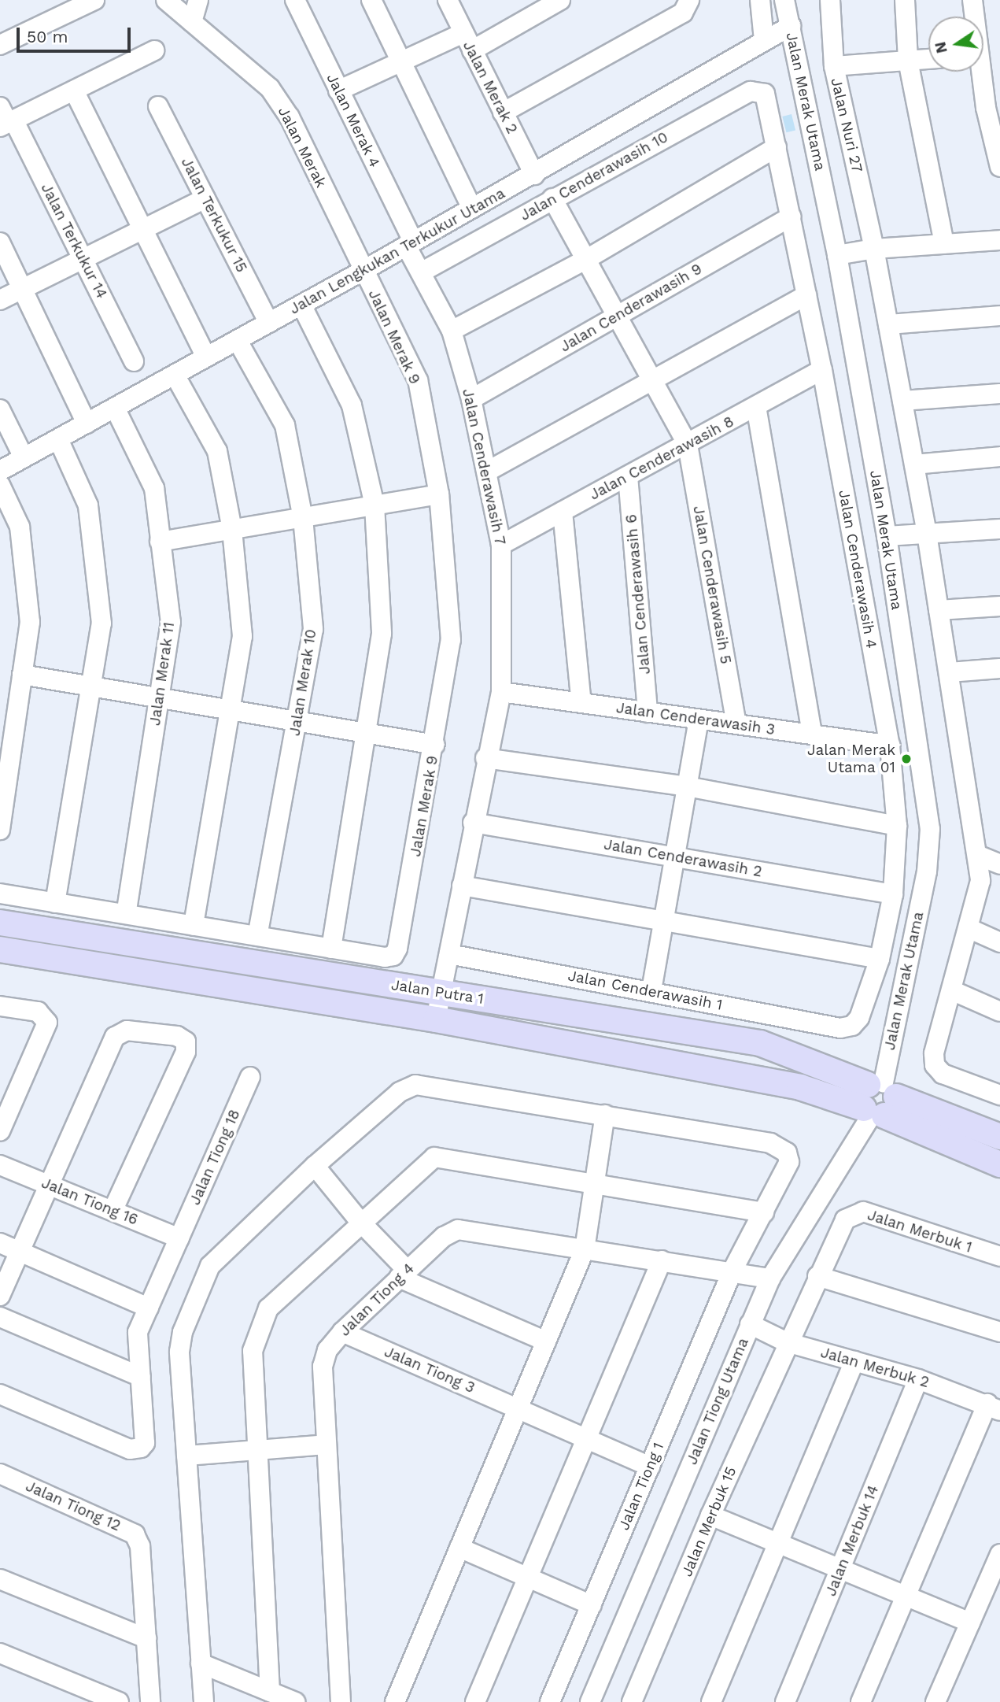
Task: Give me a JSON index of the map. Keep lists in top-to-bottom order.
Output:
{
  "streets": {
    "main road": ["Jalan Putra 1"],
    "street": [
      "Jalan Merak 2",
      "Jalan Merak Utama",
      "Jalan Merak 4",
      "Jalan Nuri 27",
      "Jalan Merak",
      "Jalan Cenderawasih 10",
      "Jalan Terkukur 15",
      "Jalan Terkukur 14",
      "Jalan Lengkukan Terkukur Utama",
      "Jalan Cenderawasih 9",
      "Jalan Merak 9",
      "Jalan Cenderawasih 8",
      "Jalan Cenderawasih 7",
      "Jalan Cenderawasih 4",
      "Jalan Cenderawasih 5",
      "Jalan Cenderawasih 6",
      "Jalan Merak 11",
      "Jalan Merak 10",
      "Jalan Cenderawasih 3",
      "Jalan Cenderawasih 2",
      "Jalan Cenderawasih 1",
      "Jalan Tiong 18",
      "Jalan Tiong 16",
      "Jalan Merbuk 1",
      "Jalan Tiong 4",
      "Jalan Merbuk 2",
      "Jalan Tiong 3",
      "Jalan Tiong Utama",
      "Jalan Tiong 1",
      "Jalan Tiong 12",
      "Jalan Merbuk 15",
      "Jalan Merbuk 14"
    ]
  },
  "crossings": [
    ["Jalan Merak 2", "Jalan Lengkukan Terkukur Utama"],
    ["Jalan Merak Utama", "Jalan Lengkukan Terkukur Utama"],
    ["Jalan Merak Utama", "Jalan Putra 1"],
    ["Jalan Merak Utama", "Jalan Tiong Utama"],
    ["Jalan Merak 4", "Jalan Lengkukan Terkukur Utama"],
    ["Jalan Merak 4", "Jalan Cenderawasih 7"],
    ["Jalan Merak", "Jalan Lengkukan Terkukur Utama"],
    ["Jalan Merak", "Jalan Merak 9"],
    ["Jalan Cenderawasih 10", "Jalan Cenderawasih 7"],
    ["Jalan Cenderawasih 10", "Jalan Cenderawasih 4"],
    ["Jalan Cenderawasih 10", "Jalan Cenderawasih 5"],
    ["Jalan Terkukur 15", "Jalan Lengkukan Terkukur Utama"],
    ["Jalan Lengkukan Terkukur Utama", "Jalan Merak 9"],
    ["Jalan Lengkukan Terkukur Utama", "Jalan Cenderawasih 7"],
    ["Jalan Lengkukan Terkukur Utama", "Jalan Merak 11"],
    ["Jalan Lengkukan Terkukur Utama", "Jalan Merak 10"],
    ["Jalan Cenderawasih 9", "Jalan Cenderawasih 7"],
    ["Jalan Cenderawasih 9", "Jalan Cenderawasih 4"],
    ["Jalan Cenderawasih 9", "Jalan Cenderawasih 5"],
    ["Jalan Merak 9", "Jalan Merak 11"],
    ["Jalan Merak 9", "Jalan Merak 10"],
    ["Jalan Cenderawasih 8", "Jalan Cenderawasih 7"],
    ["Jalan Cenderawasih 8", "Jalan Cenderawasih 4"],
    ["Jalan Cenderawasih 8", "Jalan Cenderawasih 5"],
    ["Jalan Cenderawasih 8", "Jalan Cenderawasih 6"],
    ["Jalan Cenderawasih 7", "Jalan Cenderawasih 3"],
    ["Jalan Cenderawasih 7", "Jalan Cenderawasih 2"],
    ["Jalan Cenderawasih 7", "Jalan Cenderawasih 1"],
    ["Jalan Cenderawasih 7", "Jalan Putra 1"],
    ["Jalan Cenderawasih 4", "Jalan Cenderawasih 3"],
    ["Jalan Cenderawasih 4", "Jalan Cenderawasih 2"],
    ["Jalan Cenderawasih 4", "Jalan Cenderawasih 1"],
    ["Jalan Cenderawasih 5", "Jalan Cenderawasih 3"],
    ["Jalan Cenderawasih 6", "Jalan Cenderawasih 3"],
    ["Jalan Putra 1", "Jalan Tiong Utama"],
    ["Jalan Tiong 18", "Jalan Tiong 16"],
    ["Jalan Merbuk 1", "Jalan Merbuk 2"],
    ["Jalan Merbuk 1", "Jalan Merbuk 15"],
    ["Jalan Tiong 4", "Jalan Tiong 3"],
    ["Jalan Tiong 4", "Jalan Tiong Utama"],
    ["Jalan Tiong 4", "Jalan Tiong 1"],
    ["Jalan Merbuk 2", "Jalan Tiong Utama"],
    ["Jalan Merbuk 2", "Jalan Merbuk 15"],
    ["Jalan Merbuk 2", "Jalan Merbuk 14"],
    ["Jalan Tiong 3", "Jalan Tiong 1"]
  ],
  "places": ["Jalan Merak Utama 01"],
  "scale_bar": "50 m",
  "north": "left"
}
